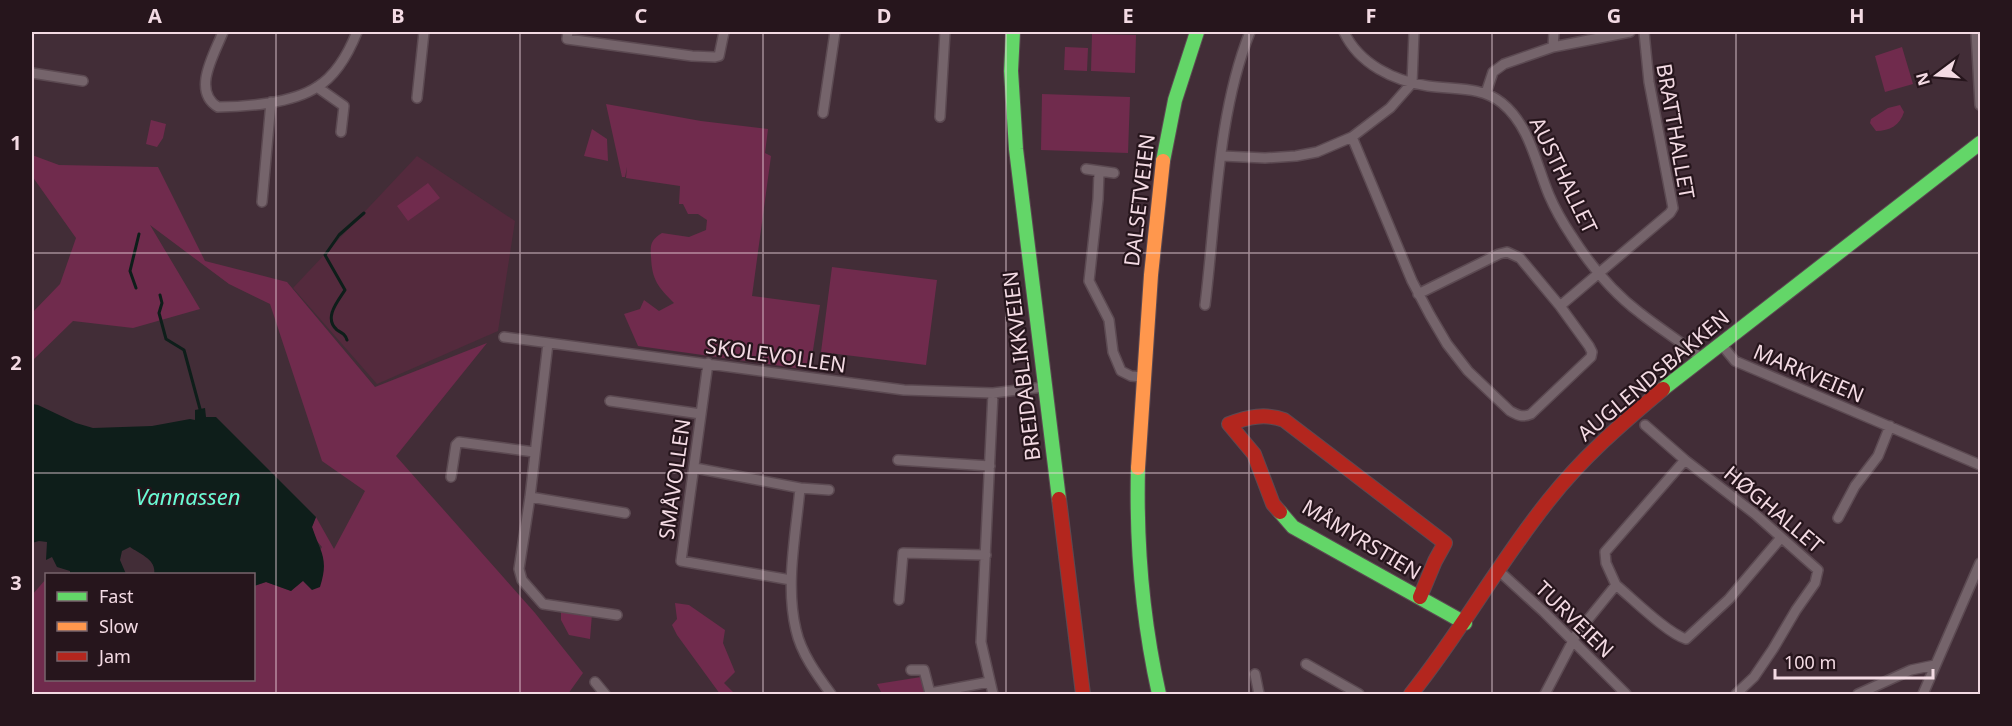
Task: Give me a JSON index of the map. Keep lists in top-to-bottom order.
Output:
{
  "streets": {
    "street": [
      "BRATTHALLET",
      "AUSTHALLET",
      "DALSETVEIEN",
      "SKOLEVOLLEN",
      "BREIDABLIKKVEIEN",
      "MARKVEIEN",
      "AUGLENDSBAKKEN",
      "SMÅVOLLEN",
      "HØGHALLET",
      "MÅMYRSTIEN",
      "TURVEIEN"
    ]
  },
  "crossings": [
    ["BRATTHALLET", "AUSTHALLET"],
    ["AUSTHALLET", "AUGLENDSBAKKEN"],
    ["SKOLEVOLLEN", "BREIDABLIKKVEIEN"],
    ["SKOLEVOLLEN", "SMÅVOLLEN"],
    ["MARKVEIEN", "AUGLENDSBAKKEN"],
    ["AUGLENDSBAKKEN", "MÅMYRSTIEN"],
    ["AUGLENDSBAKKEN", "TURVEIEN"]
  ],
  "water": ["Vannassen"],
  "legend": ["Fast", "Slow", "Jam"],
  "scale_bar": "100 m",
  "north": "left",
  "grid": {
    "columns": [
      "A",
      "B",
      "C",
      "D",
      "E",
      "F",
      "G",
      "H"
    ],
    "rows": ["1", "2", "3"]
  }
}
